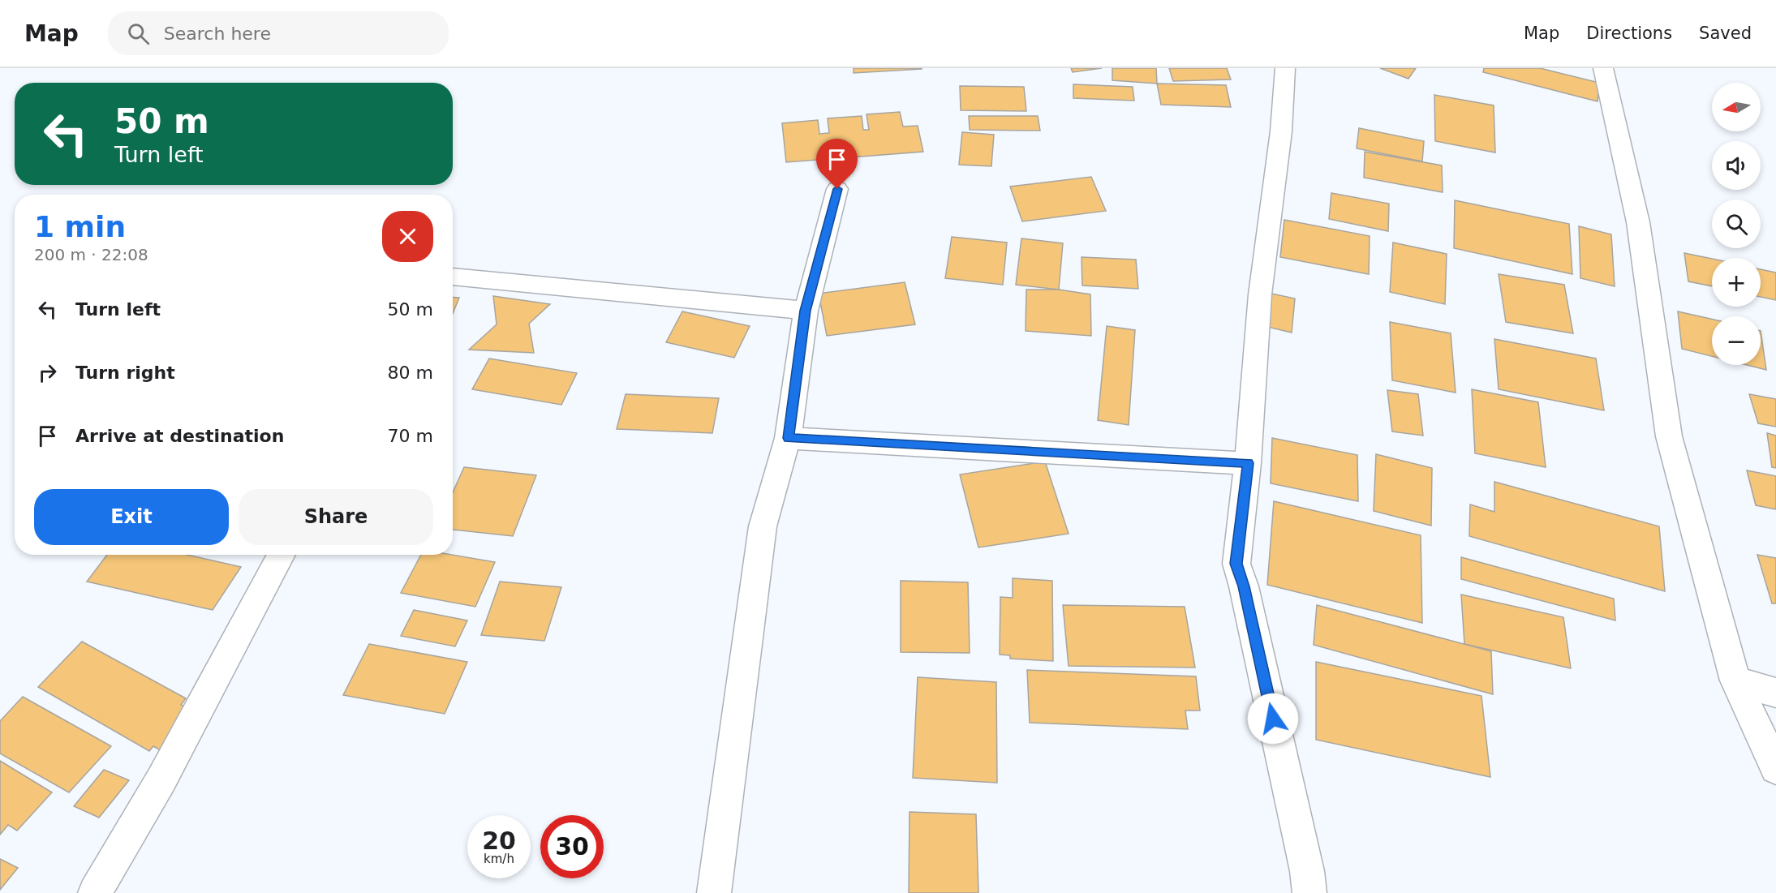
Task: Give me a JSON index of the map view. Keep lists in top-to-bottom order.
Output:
{
  "north": "left",
  "page": {
    "header": "Map",
    "search": "Search here",
    "nav": ["Map", "Directions", "Saved"],
    "map_buttons": ["+", "−"],
    "turn": ["50 m", "Turn left"],
    "heading": ["1 min", "200 m · 22:08"],
    "list": [
      {
        "name": "Turn left",
        "value": "50 m"
      },
      {
        "name": "Turn right",
        "value": "80 m"
      },
      {
        "name": "Arrive at destination",
        "value": "70 m"
      }
    ],
    "buttons": ["Exit", "Share"],
    "speed": "20 km/h",
    "limit": "30"
  }
}
